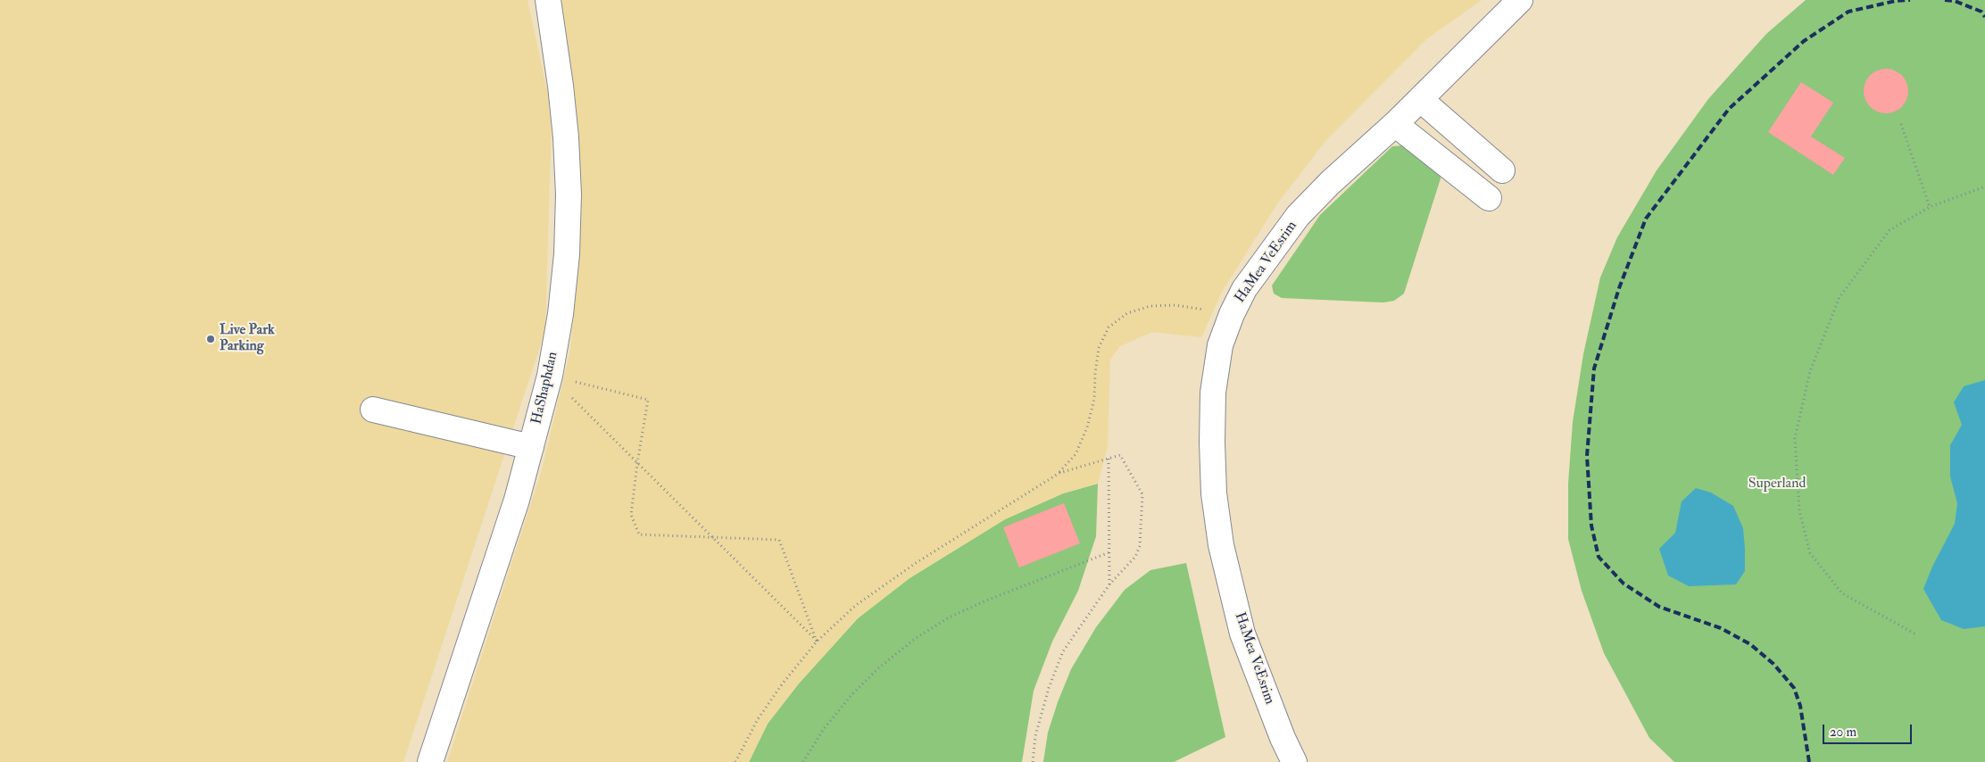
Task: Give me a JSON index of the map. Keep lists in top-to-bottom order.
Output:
{
  "streets": {
    "street": ["HaMea VeEsrim", "HaShaphdan"]
  },
  "parks": ["Superland"],
  "places": ["Live Park Parking"],
  "scale_bar": "20 m"
}
